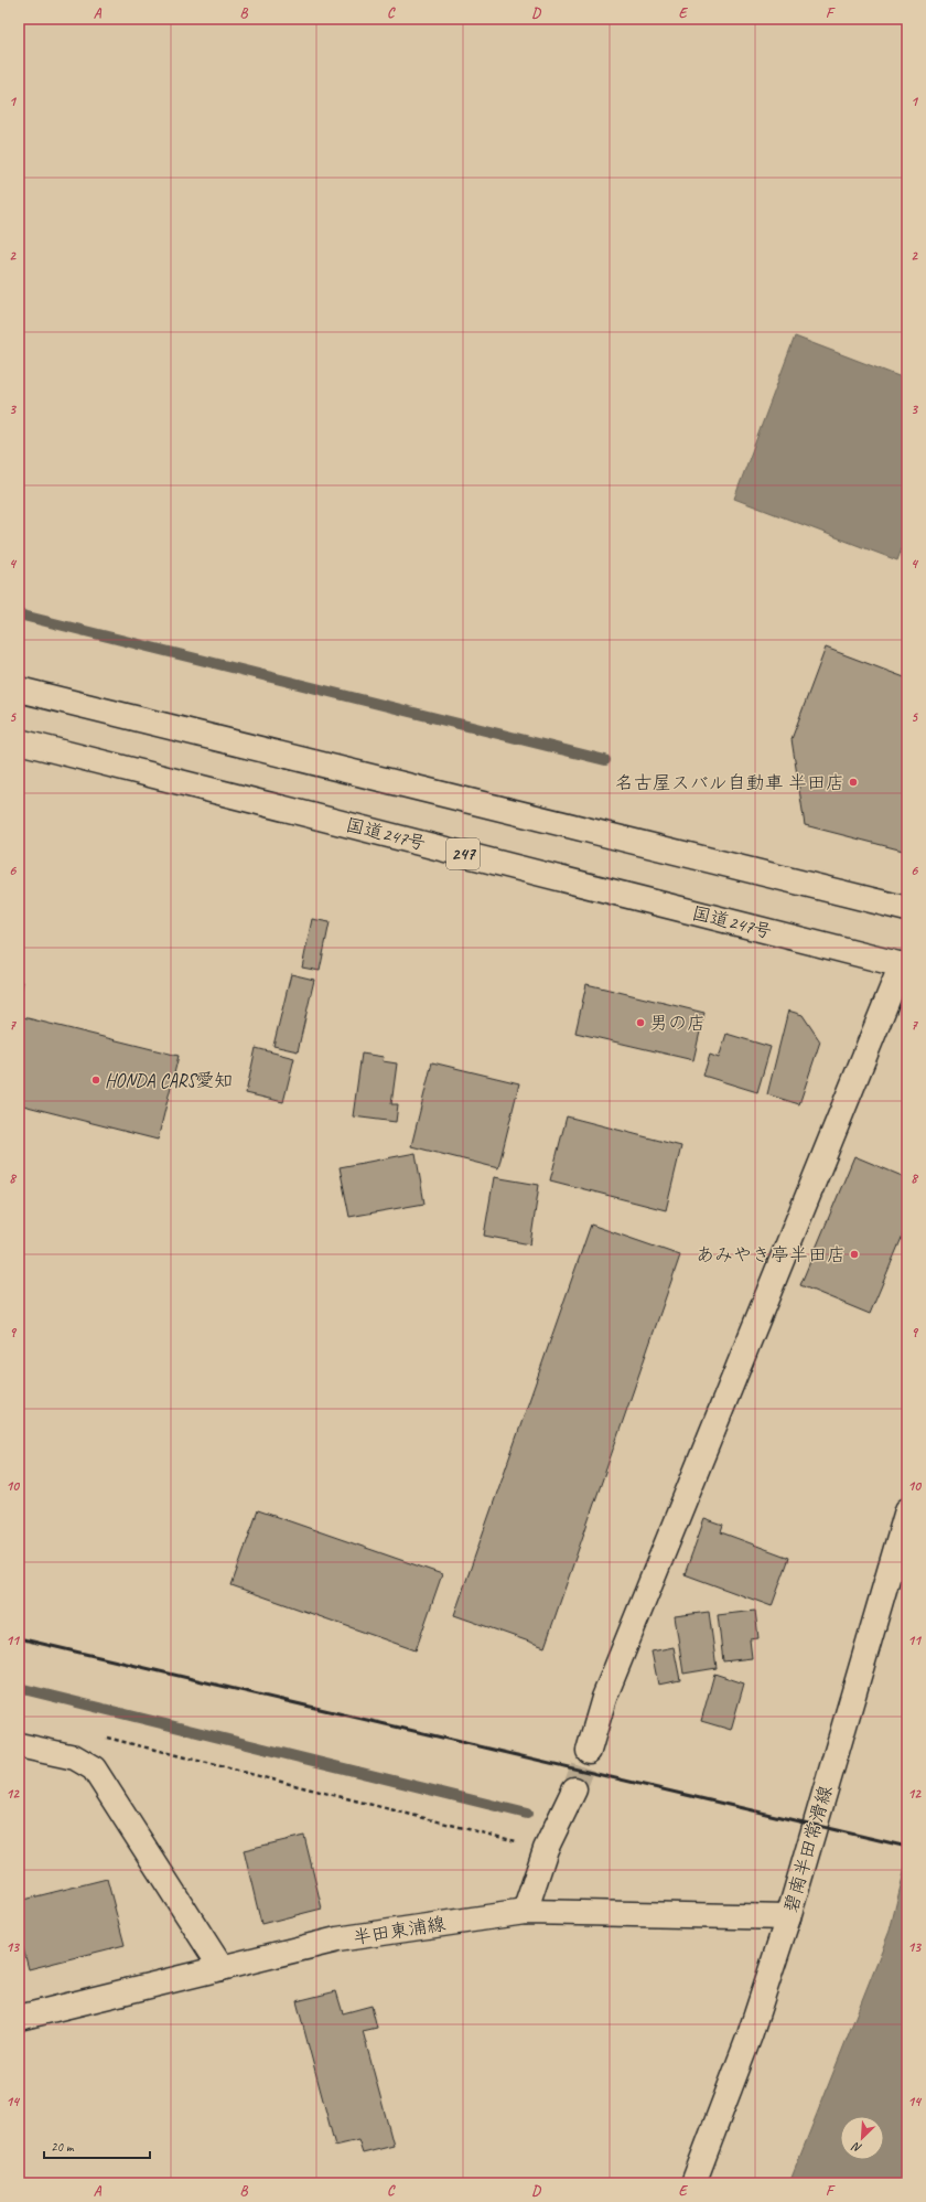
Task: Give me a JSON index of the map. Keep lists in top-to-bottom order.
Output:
{
  "streets": {
    "main road": [
      "国道247号",
      "247",
      "碧南半田常滑線",
      "半田東浦線"
    ]
  },
  "crossings": [
    ["碧南半田常滑線", "半田東浦線"]
  ],
  "places": [
    "名古屋スバル自動車 半田店",
    "男の店",
    "HONDA CARS愛知",
    "あみやき亭半田店"
  ],
  "scale_bar": "20 m",
  "north": "bottom left",
  "grid": {
    "columns": [
      "A",
      "B",
      "C",
      "D",
      "E",
      "F"
    ],
    "rows": [
      "1",
      "2",
      "3",
      "4",
      "5",
      "6",
      "7",
      "8",
      "9",
      "10",
      "11",
      "12",
      "13",
      "14"
    ]
  }
}
